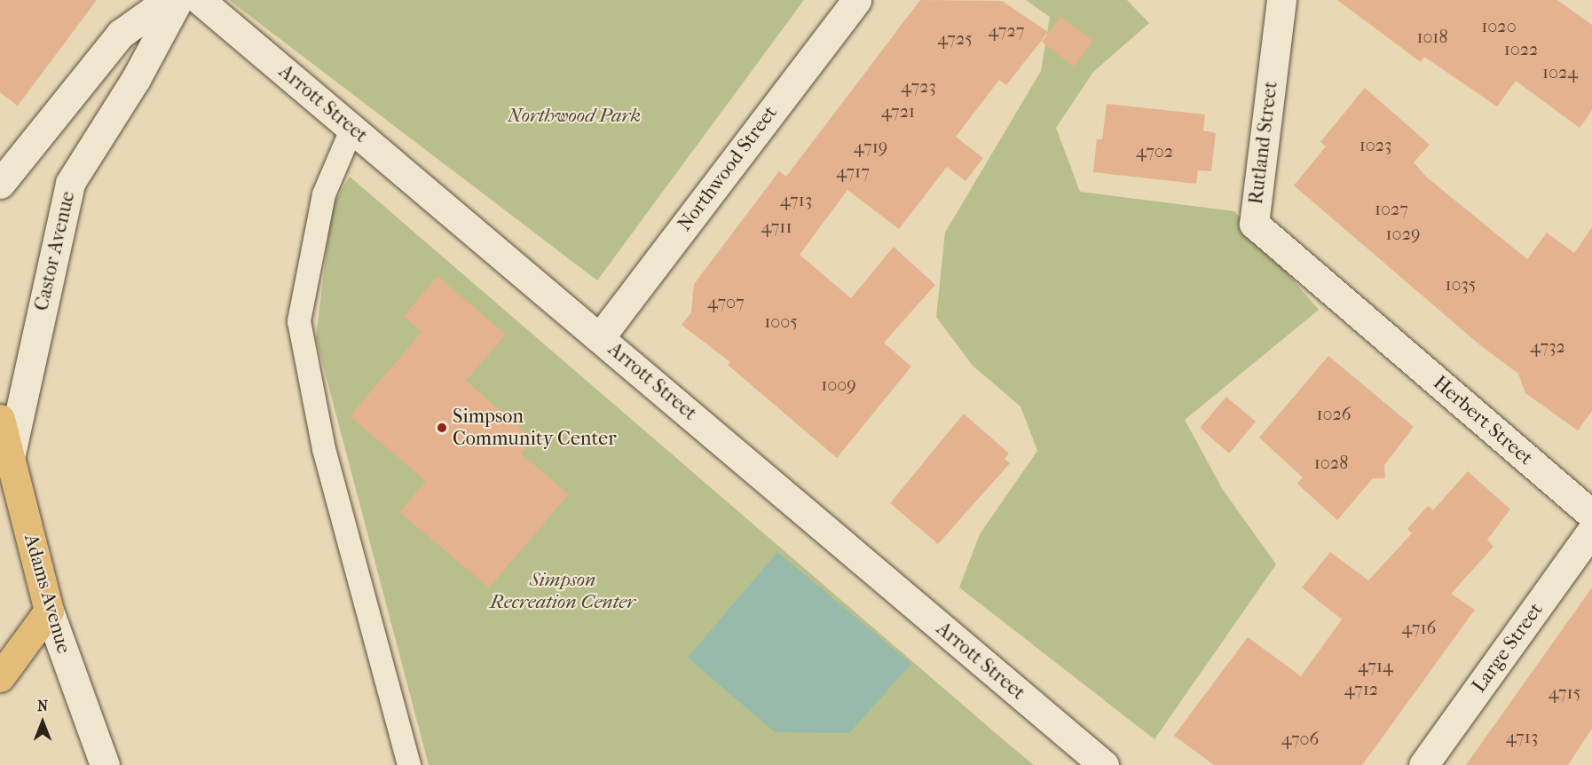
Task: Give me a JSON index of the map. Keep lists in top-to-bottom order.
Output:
{
  "streets": {
    "main road": ["Castor Avenue", "Adams Avenue"],
    "street": [
      "Arrott Street",
      "Rutland Street",
      "Northwood Street",
      "Herbert Street",
      "Large Street"
    ]
  },
  "crossings": [
    ["Arrott Street", "Northwood Street"],
    ["Rutland Street", "Herbert Street"],
    ["Castor Avenue", "Adams Avenue"]
  ],
  "parks": ["Northwood Park", "Simpson Recreation Center"],
  "places": ["Simpson Community Center"],
  "house_numbers": [
    "1020",
    "4727",
    "1018",
    "4725",
    "1022",
    "1024",
    "4723",
    "4721",
    "1023",
    "4719",
    "4702",
    "4717",
    "4713",
    "1027",
    "4711",
    "1029",
    "1035",
    "4707",
    "1005",
    "4732",
    "1009",
    "1026",
    "1028",
    "4716",
    "4714",
    "4712",
    "4715",
    "4713",
    "4706"
  ],
  "north": "top"
}
